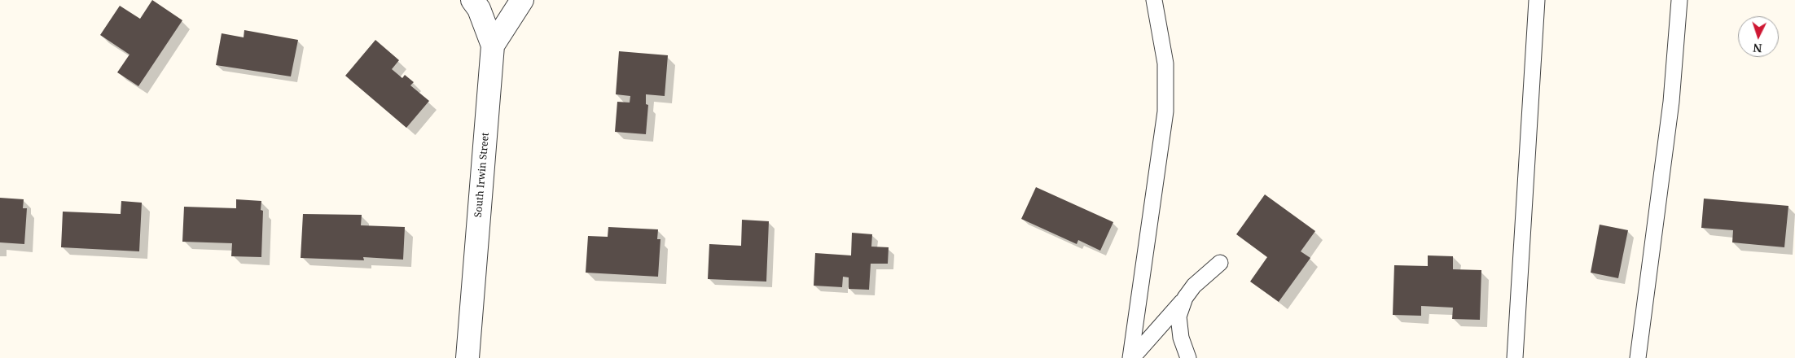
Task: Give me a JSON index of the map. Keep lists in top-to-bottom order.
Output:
{
  "streets": {
    "street": ["South Irwin Street"]
  },
  "north": "bottom"
}
